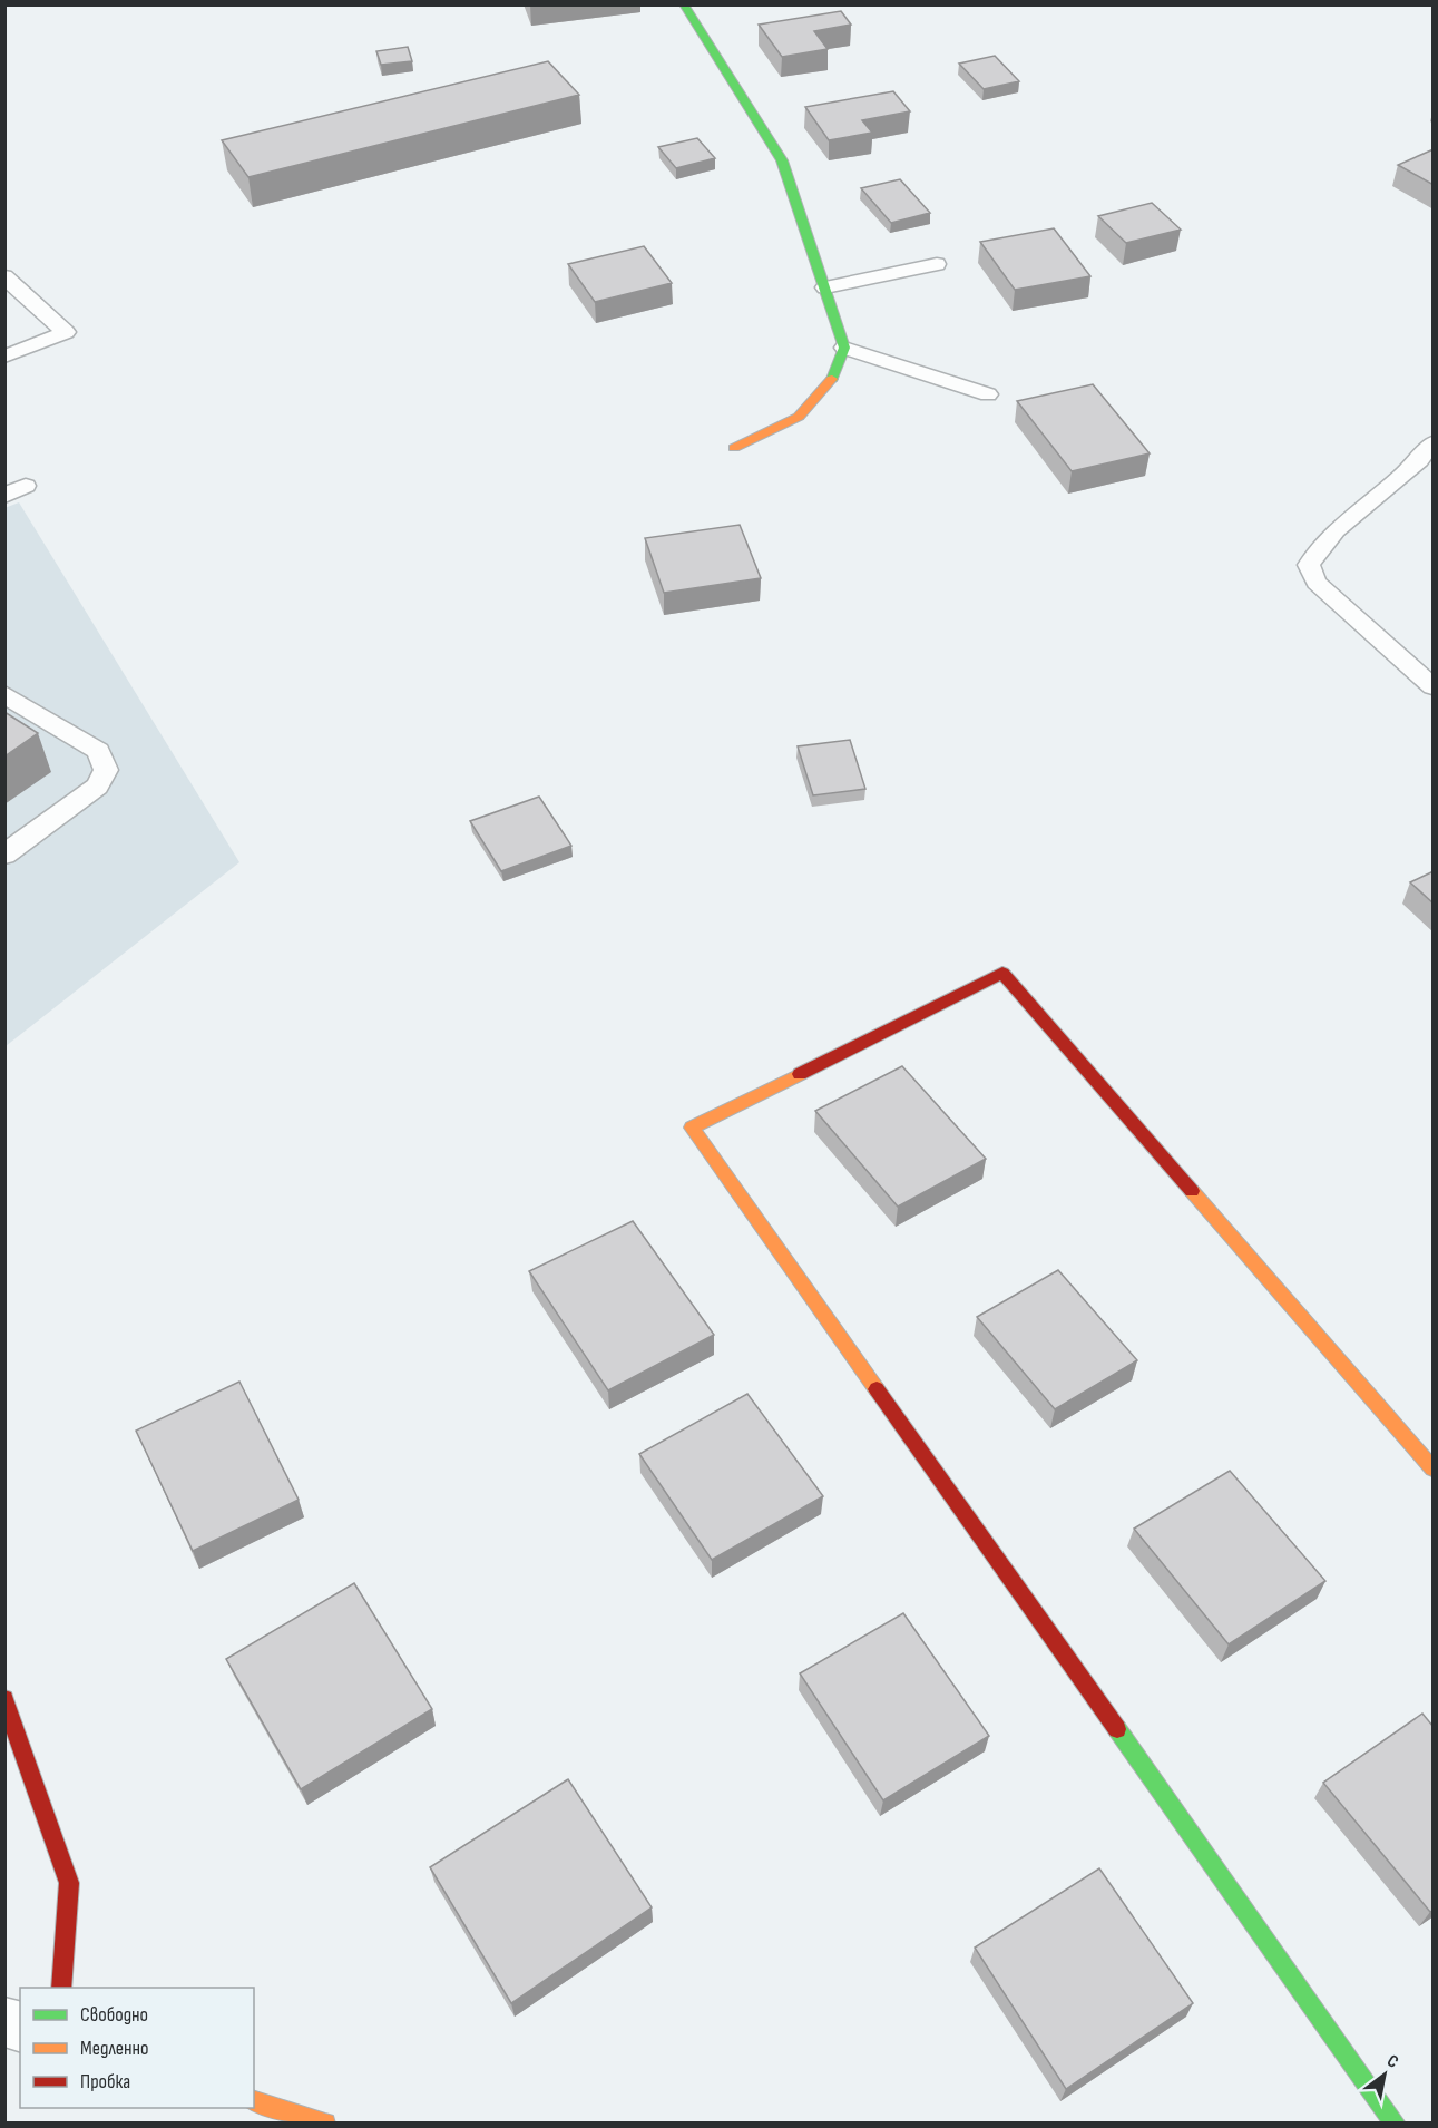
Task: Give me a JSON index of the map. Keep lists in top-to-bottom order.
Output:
{
  "legend": ["Свободно", "Медленно", "Пробка"],
  "north": "top right"
}
